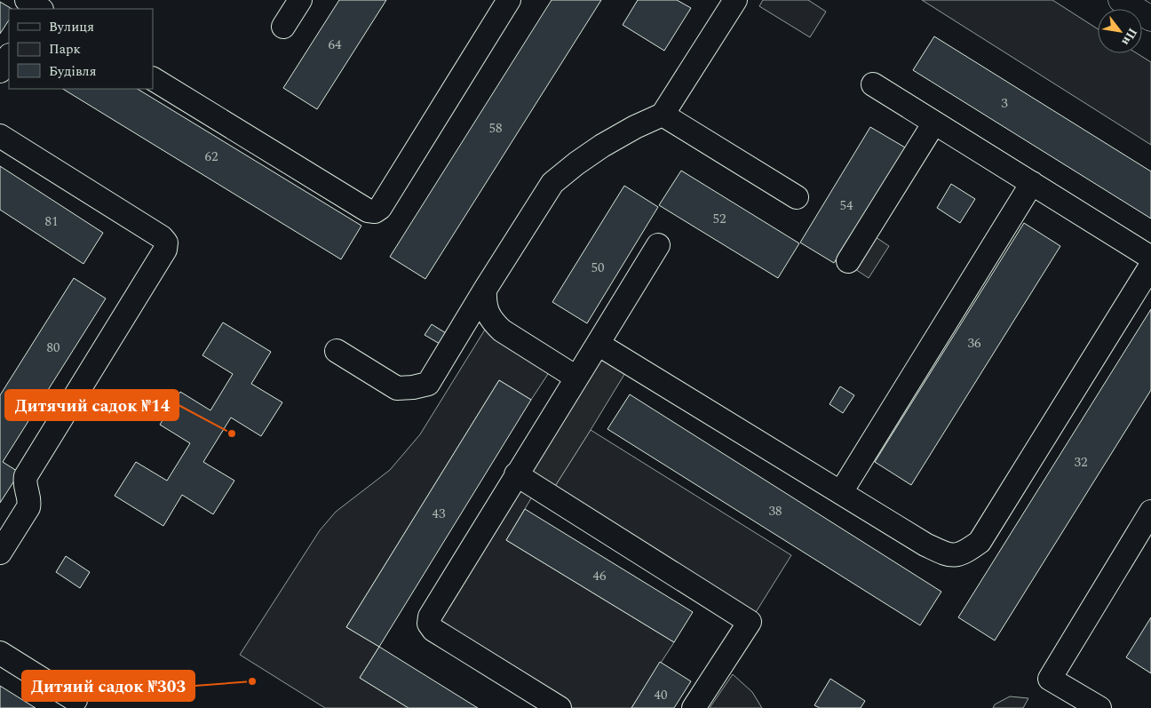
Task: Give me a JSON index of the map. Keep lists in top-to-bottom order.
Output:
{
  "places": ["Дитячий садок №14", "Дитяий садок №303"],
  "house_numbers": [
    "64",
    "3",
    "58",
    "62",
    "54",
    "52",
    "81",
    "50",
    "36",
    "80",
    "32",
    "38",
    "43",
    "46",
    "40"
  ],
  "legend": ["Вулиця", "Парк", "Будівля"],
  "north": "bottom right"
}
